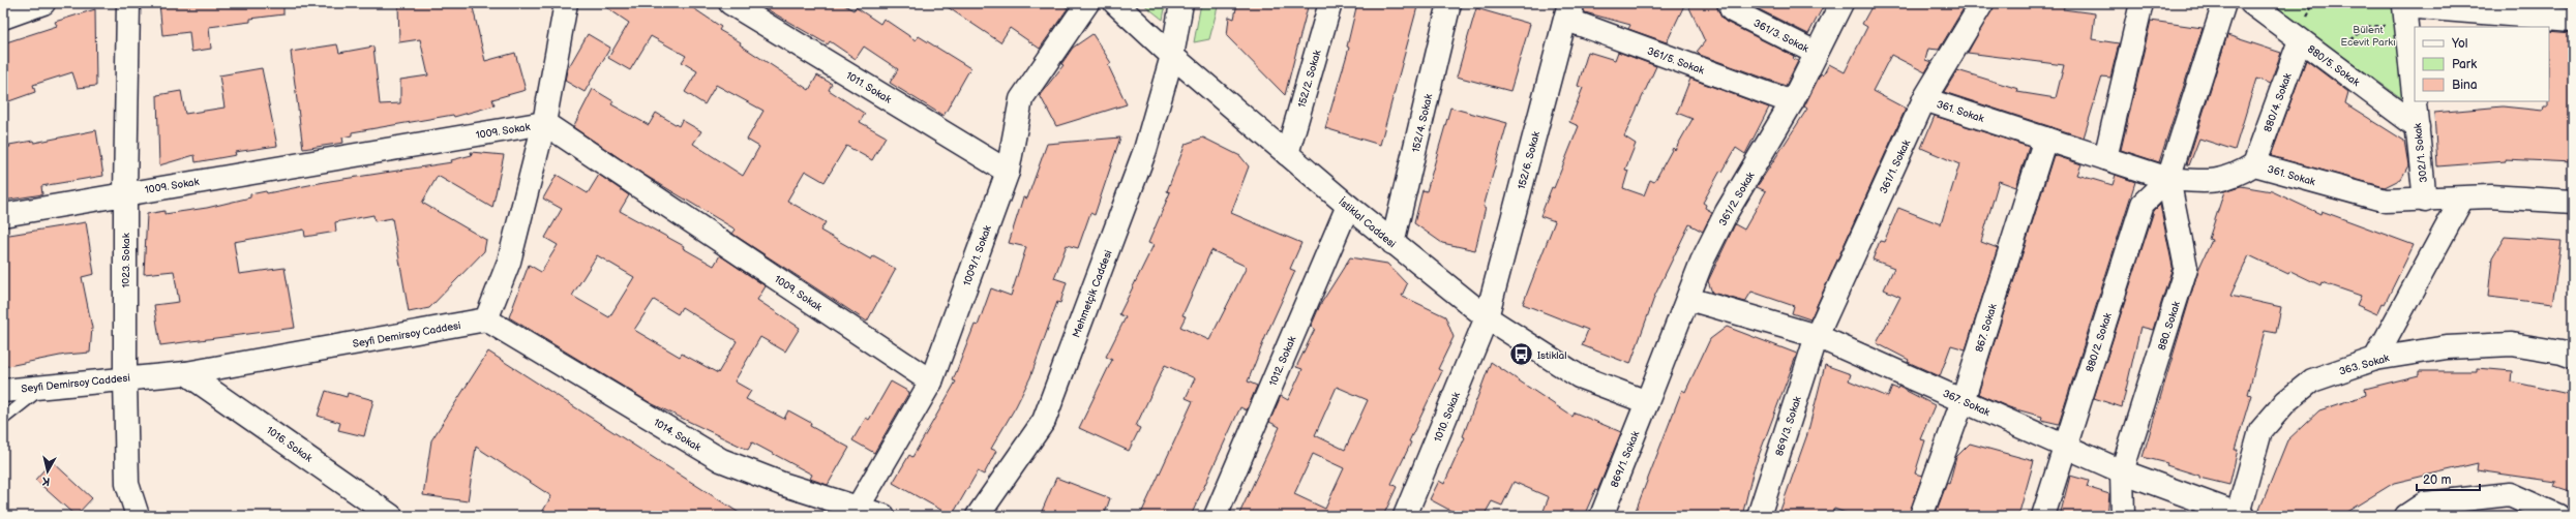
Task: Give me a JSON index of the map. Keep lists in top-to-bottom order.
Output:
{
  "streets": {
    "street": [
      "361/3. Sokak",
      "361/5. Sokak",
      "880/5. Sokak",
      "152/2. Sokak",
      "1011. Sokak",
      "880/4. Sokak",
      "361. Sokak",
      "152/4. Sokak",
      "1009. Sokak",
      "302/1. Sokak",
      "152/6. Sokak",
      "361/1. Sokak",
      "361/2. Sokak",
      "İstiklal Caddesi",
      "1009/1. Sokak",
      "1023. Sokak",
      "Mehmetçik Caddesi",
      "880. Sokak",
      "867. Sokak",
      "Seyfi Demirsoy Caddesi",
      "880/2. Sokak",
      "1012. Sokak",
      "363. Sokak",
      "367. Sokak",
      "1010. Sokak",
      "869/3. Sokak",
      "1014. Sokak",
      "1016. Sokak",
      "869/1. Sokak"
    ]
  },
  "crossings": [
    ["361/3. Sokak", "361/2. Sokak"],
    ["361/5. Sokak", "152/6. Sokak"],
    ["361/5. Sokak", "361/2. Sokak"],
    ["880/5. Sokak", "880/4. Sokak"],
    ["880/5. Sokak", "302/1. Sokak"],
    ["152/2. Sokak", "İstiklal Caddesi"],
    ["1011. Sokak", "1009/1. Sokak"],
    ["880/4. Sokak", "361. Sokak"],
    ["361. Sokak", "302/1. Sokak"],
    ["361. Sokak", "361/1. Sokak"],
    ["361. Sokak", "880. Sokak"],
    ["361. Sokak", "867. Sokak"],
    ["361. Sokak", "880/2. Sokak"],
    ["152/4. Sokak", "İstiklal Caddesi"],
    ["1009. Sokak", "1009/1. Sokak"],
    ["1009. Sokak", "1023. Sokak"],
    ["152/6. Sokak", "İstiklal Caddesi"],
    ["152/6. Sokak", "1010. Sokak"],
    ["361/1. Sokak", "367. Sokak"],
    ["361/1. Sokak", "869/3. Sokak"],
    ["361/2. Sokak", "İstiklal Caddesi"],
    ["361/2. Sokak", "367. Sokak"],
    ["361/2. Sokak", "869/1. Sokak"],
    ["İstiklal Caddesi", "Mehmetçik Caddesi"],
    ["İstiklal Caddesi", "1012. Sokak"],
    ["İstiklal Caddesi", "1010. Sokak"],
    ["İstiklal Caddesi", "869/1. Sokak"],
    ["1009/1. Sokak", "1014. Sokak"],
    ["1023. Sokak", "Seyfi Demirsoy Caddesi"],
    ["880. Sokak", "880/2. Sokak"],
    ["880. Sokak", "367. Sokak"],
    ["867. Sokak", "367. Sokak"],
    ["Seyfi Demirsoy Caddesi", "1014. Sokak"],
    ["Seyfi Demirsoy Caddesi", "1016. Sokak"],
    ["880/2. Sokak", "367. Sokak"],
    ["363. Sokak", "367. Sokak"],
    ["367. Sokak", "869/3. Sokak"]
  ],
  "parks": ["Bülent Ecevit Parkı"],
  "places": {
    "bus stop": ["Istiklal"]
  },
  "legend": ["Yol", "Park", "Bina"],
  "scale_bar": "20 m",
  "north": "bottom"
}
